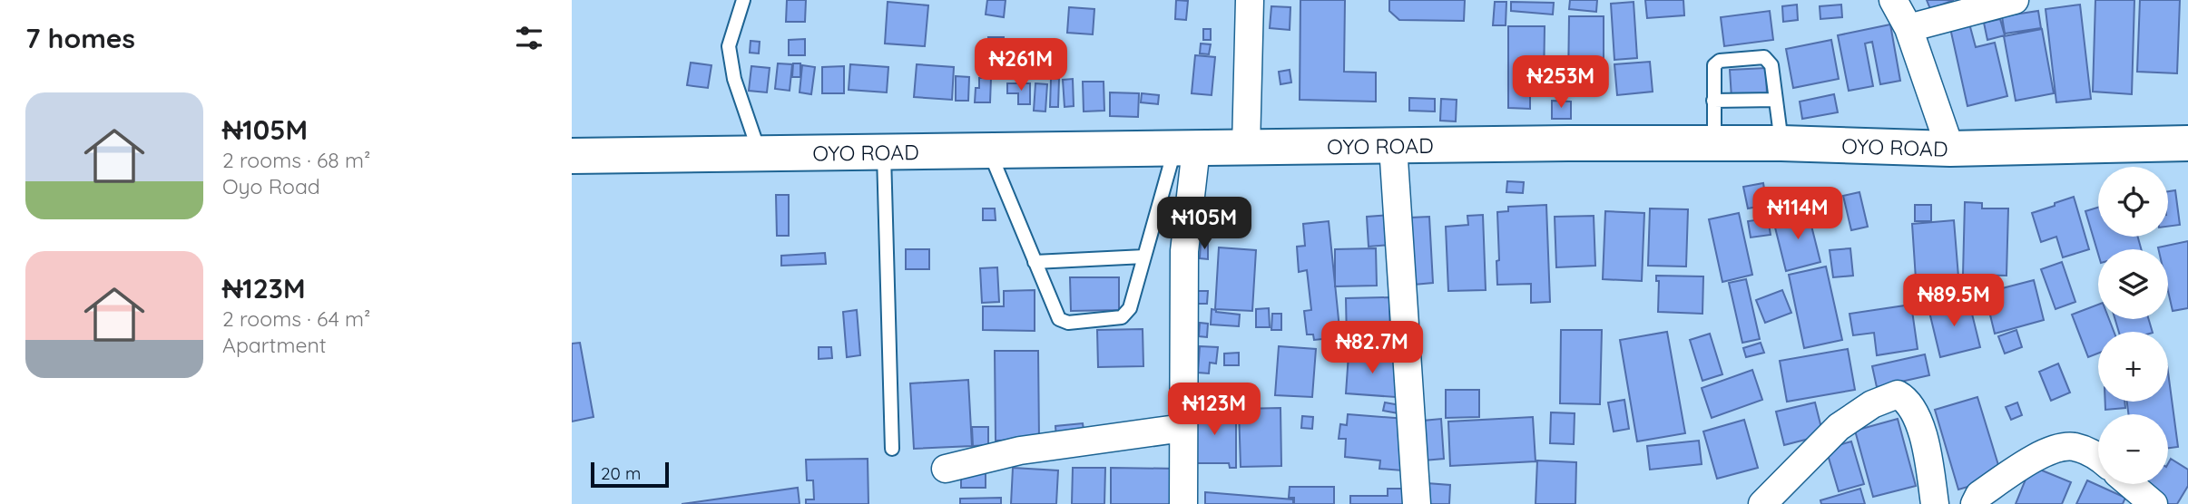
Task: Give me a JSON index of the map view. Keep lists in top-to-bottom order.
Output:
{
  "streets": {
    "highway": ["OYO ROAD"]
  },
  "scale_bar": "20 m",
  "page": {
    "heading": "7 homes",
    "price": [
      "₦261M",
      "₦253M",
      "₦114M",
      "₦105M",
      "₦89.5M",
      "₦82.7M",
      "₦123M"
    ],
    "list": [
      {
        "name": "₦105M",
        "note": "2 rooms · 68 m² · Oyo Road"
      },
      {
        "name": "₦123M",
        "note": "2 rooms · 64 m² · Apartment"
      }
    ],
    "map_buttons": ["+", "−"],
    "scale": "20 m"
  }
}
